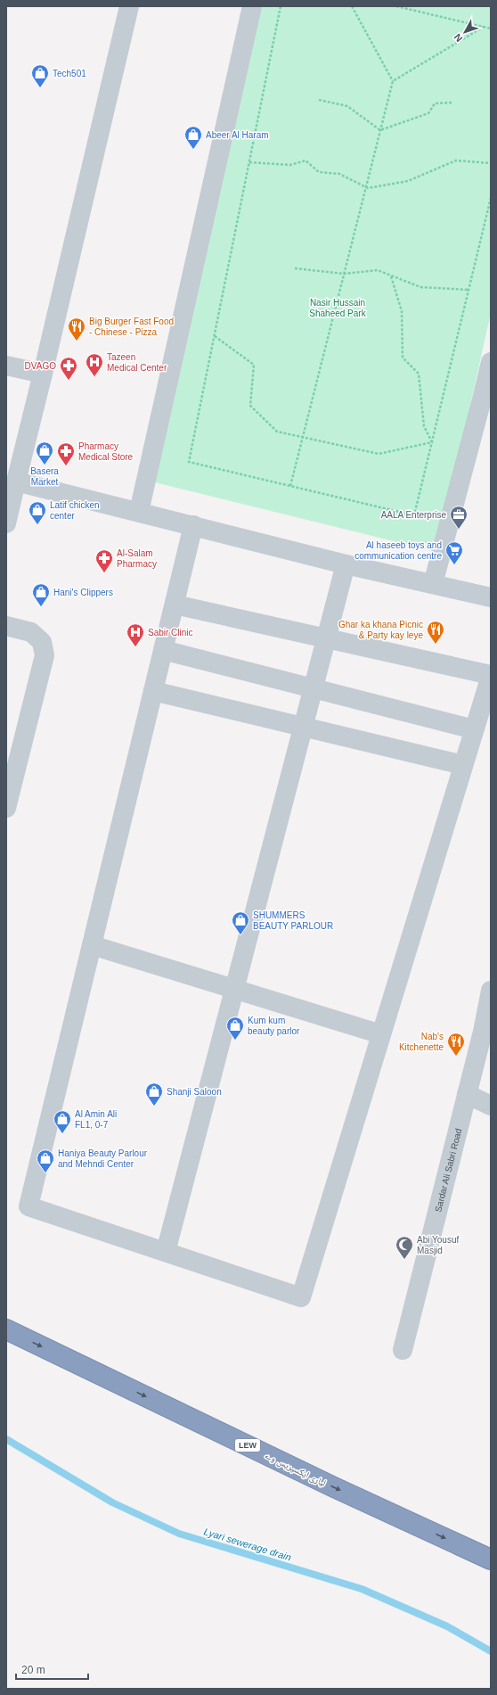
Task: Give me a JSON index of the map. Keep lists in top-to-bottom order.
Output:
{
  "streets": {
    "highway": ["LEW", "لیاری ایکسپریس وے"],
    "street": ["Sardar Ali Sabri Road"]
  },
  "one_way": ["لیاری ایکسپریس وے"],
  "water": ["Lyari sewerage drain"],
  "parks": ["Nasir Hussain Shaheed Park"],
  "places": {
    "shop": [
      "Tech501",
      "Abeer Al Haram",
      "Basera Market",
      "Latif chicken center",
      "Hani's Clippers",
      "SHUMMERS BEAUTY PARLOUR",
      "Kum kum beauty parlor",
      "Shanji Saloon",
      "Al Amin Ali FL1, 0-7",
      "Haniya Beauty Parlour and Mehndi Center"
    ],
    "restaurant": ["Big Burger Fast Food - Chinese - Pizza", "Ghar ka khana Picnic & Party kay leye", "Nab's Kitchenette"],
    "hospital": ["Tazeen Medical Center", "Sabir Clinic"],
    "pharmacy": ["DVAGO", "Pharmacy Medical Store", "Al-Salam Pharmacy"],
    "office": ["AALA Enterprise"],
    "supermarket": ["Al haseeb toys and communication centre"],
    "mosque": ["Abi Yousuf Masjid"]
  },
  "scale_bar": "20 m",
  "north": "bottom left"
}
